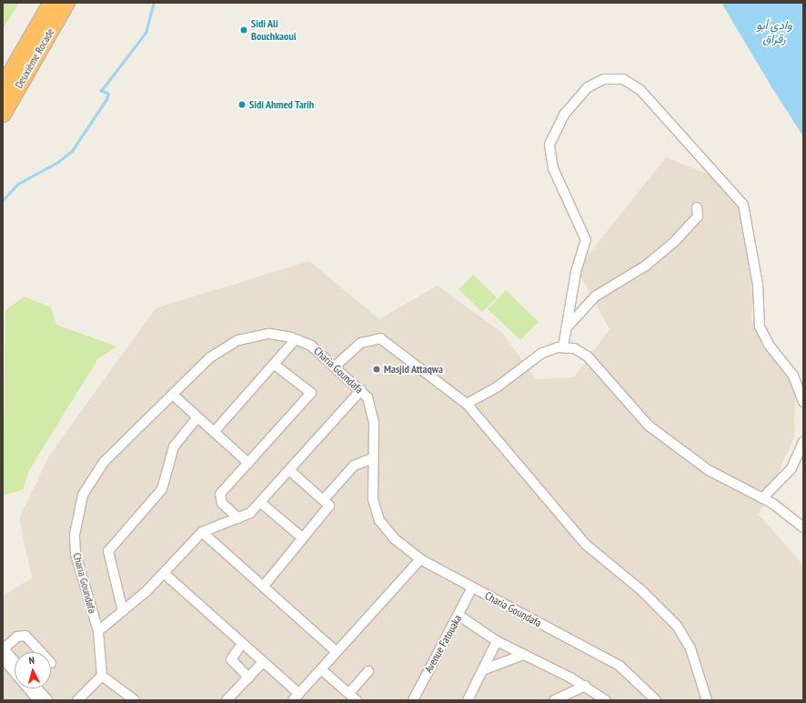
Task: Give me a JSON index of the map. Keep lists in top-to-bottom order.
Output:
{
  "streets": {
    "highway": ["Deuxième Rocade"],
    "street": ["Charia Goundafa", "Avenue Fatouaka"]
  },
  "crossings": [
    ["Charia Goundafa", "Avenue Fatouaka"]
  ],
  "water": ["وادي أبو رقراق"],
  "places": ["Sidi Ali Bouchkaoui", "Sidi Ahmed Tarih", "Masjid Attaqwa"],
  "north": "top"
}
